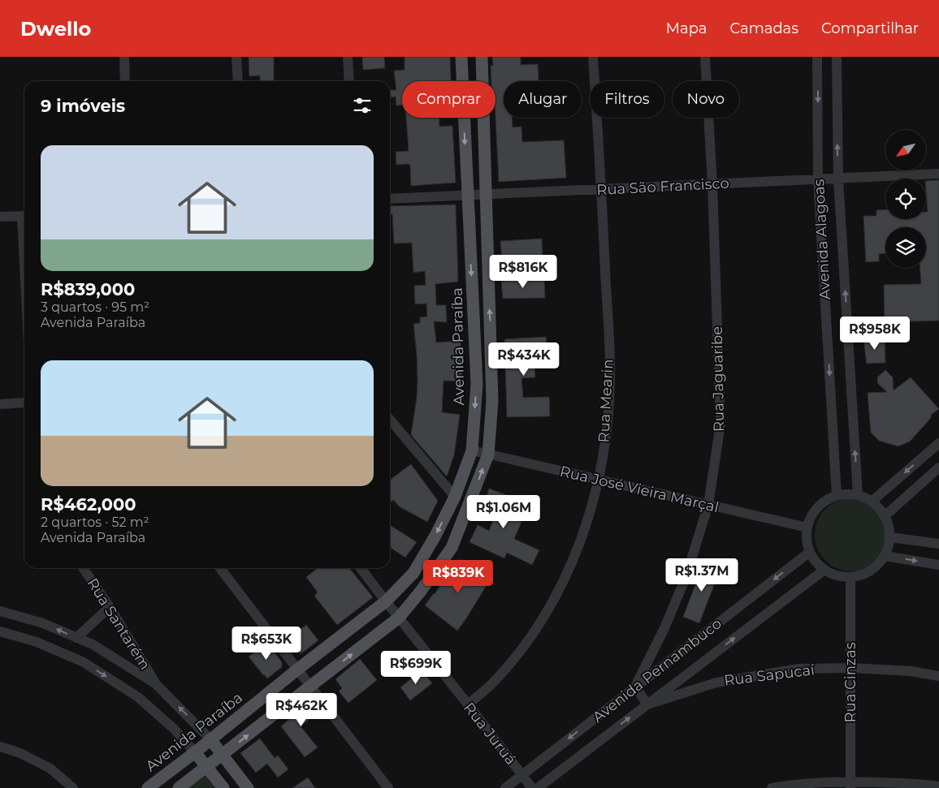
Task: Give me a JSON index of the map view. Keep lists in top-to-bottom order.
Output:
{
  "streets": {
    "main road": ["Avenida Paraíba"],
    "street": [
      "Rua São Francisco",
      "Avenida Alagoas",
      "Rua Jaguaribe",
      "Rua Mearin",
      "Rua José Vieira Marçal",
      "Rua Santarém",
      "Avenida Pernambuco",
      "Rua Sapucaí",
      "Rua Cinzas",
      "Rua Juruá"
    ]
  },
  "crossings": [
    ["Rua São Francisco", "Avenida Alagoas"],
    ["Rua São Francisco", "Avenida Paraíba"],
    ["Rua São Francisco", "Rua Jaguaribe"],
    ["Rua São Francisco", "Rua Mearin"],
    ["Avenida Alagoas", "Rua José Vieira Marçal"],
    ["Avenida Alagoas", "Avenida Pernambuco"],
    ["Avenida Alagoas", "Rua Cinzas"],
    ["Avenida Paraíba", "Rua José Vieira Marçal"],
    ["Avenida Paraíba", "Rua Juruá"],
    ["Rua Jaguaribe", "Rua José Vieira Marçal"],
    ["Rua Jaguaribe", "Avenida Pernambuco"],
    ["Rua Mearin", "Rua José Vieira Marçal"],
    ["Rua Mearin", "Rua Juruá"],
    ["Rua José Vieira Marçal", "Avenida Pernambuco"],
    ["Rua José Vieira Marçal", "Rua Cinzas"],
    ["Avenida Pernambuco", "Rua Sapucaí"],
    ["Avenida Pernambuco", "Rua Cinzas"],
    ["Avenida Pernambuco", "Rua Juruá"],
    ["Rua Sapucaí", "Rua Cinzas"]
  ],
  "north": "bottom left",
  "page": {
    "header": "Dwello",
    "nav": ["Mapa", "Camadas", "Compartilhar"],
    "chip": [
      "Comprar",
      "Alugar",
      "Filtros",
      "Novo"
    ],
    "heading": "9 imóveis",
    "list": [
      {
        "name": "R$839,000",
        "note": "3 quartos · 95 m² · Avenida Paraíba"
      },
      {
        "name": "R$462,000",
        "note": "2 quartos · 52 m² · Avenida Paraíba"
      }
    ],
    "price": [
      "R$816K",
      "R$958K",
      "R$434K",
      "R$1.06M",
      "R$1.37M",
      "R$839K",
      "R$653K",
      "R$699K",
      "R$462K"
    ]
  }
}
